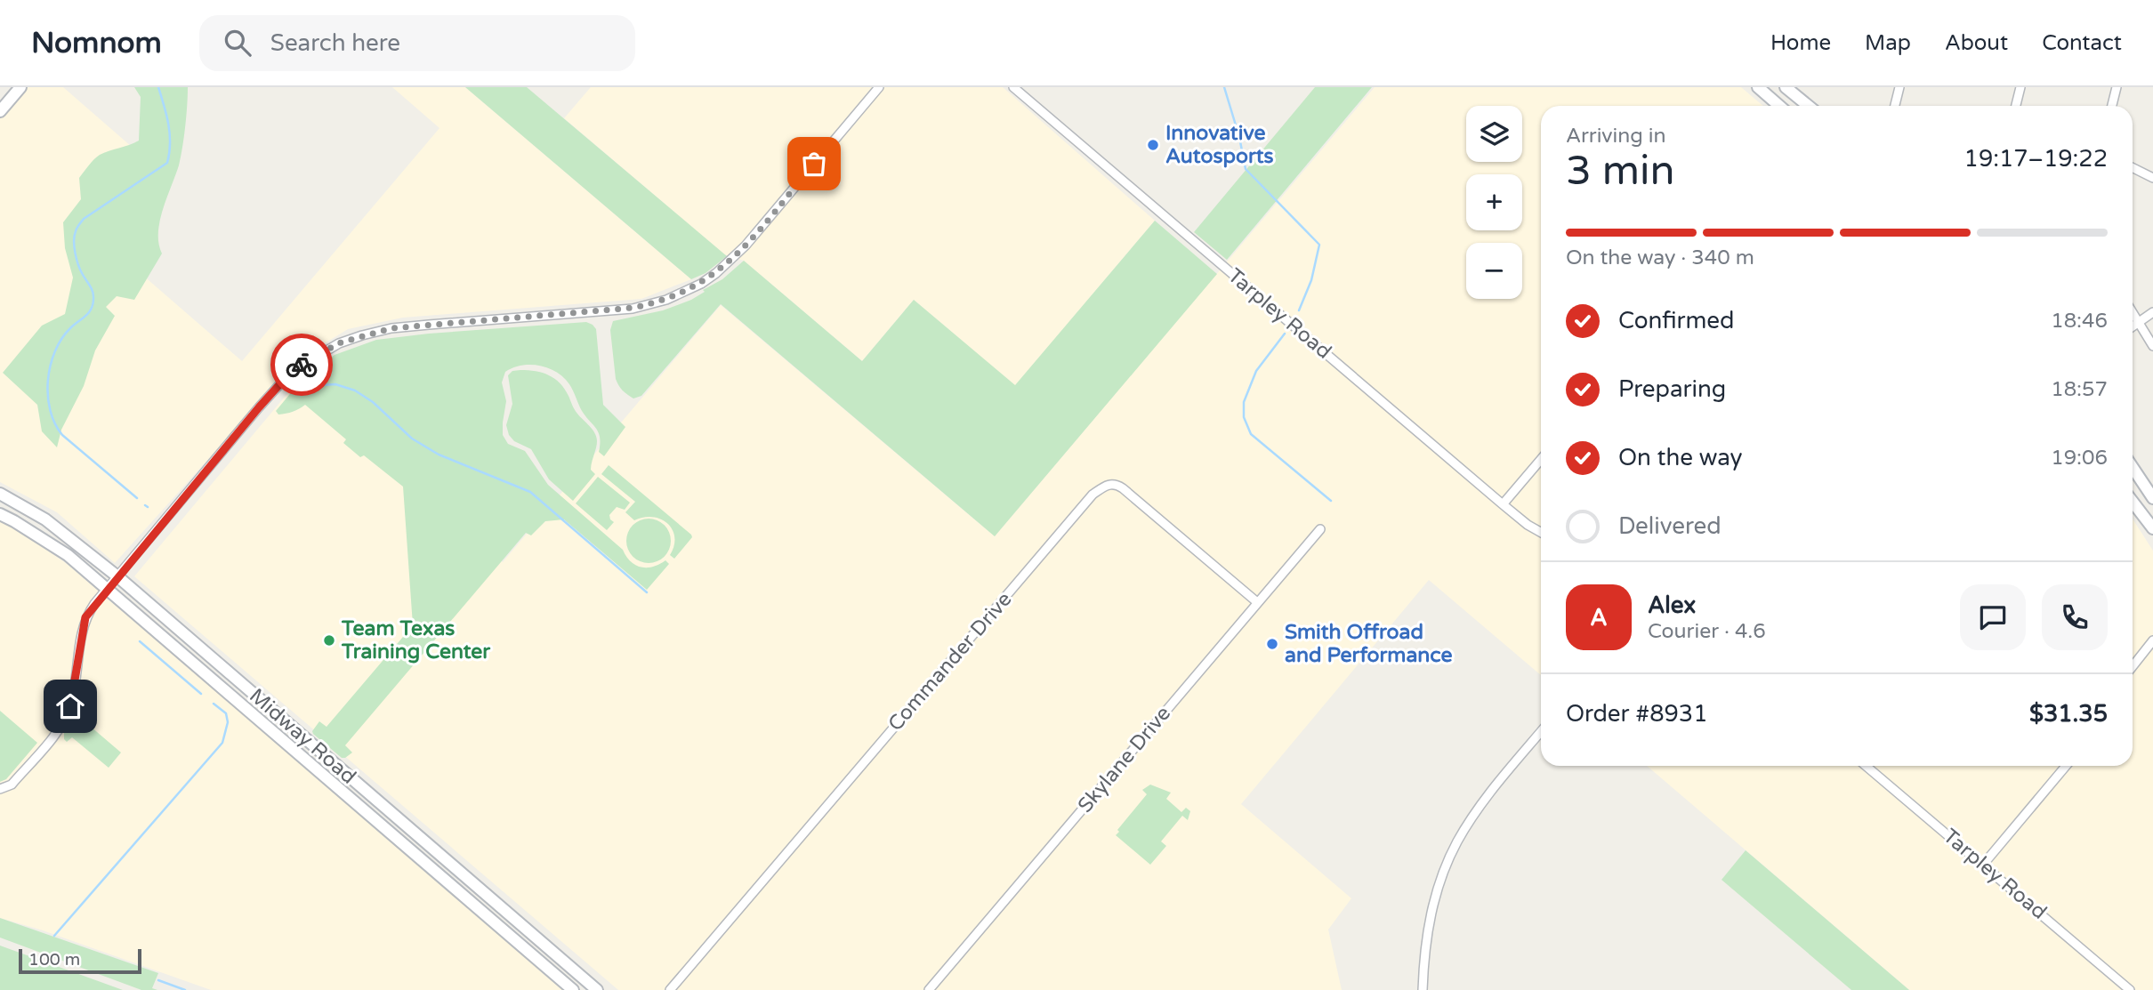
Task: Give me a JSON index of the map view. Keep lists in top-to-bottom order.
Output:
{
  "streets": {
    "main road": ["Midway Road"],
    "street": ["Tarpley Road", "Commander Drive", "Skylane Drive"]
  },
  "crossings": [
    ["Commander Drive", "Skylane Drive"]
  ],
  "places": ["Innovative Autosports", "Team Texas Training Center", "Smith Offroad and Performance"],
  "scale_bar": "100 m",
  "page": {
    "header": "Nomnom",
    "search": "Search here",
    "nav": [
      "Home",
      "Map",
      "About",
      "Contact"
    ],
    "map_buttons": ["+", "−"],
    "heading": ["3 min", "Arriving in", "19:17–19:22"],
    "panel": [
      "Alex",
      "Courier · 4.6",
      "Order #8931",
      "$31.35"
    ],
    "bar": "On the way · 340 m",
    "list": [
      ["Confirmed", "18:46"],
      ["Preparing", "18:57"],
      ["On the way", "19:06"],
      "Delivered"
    ],
    "round": "A",
    "scale": "100 m"
  }
}
